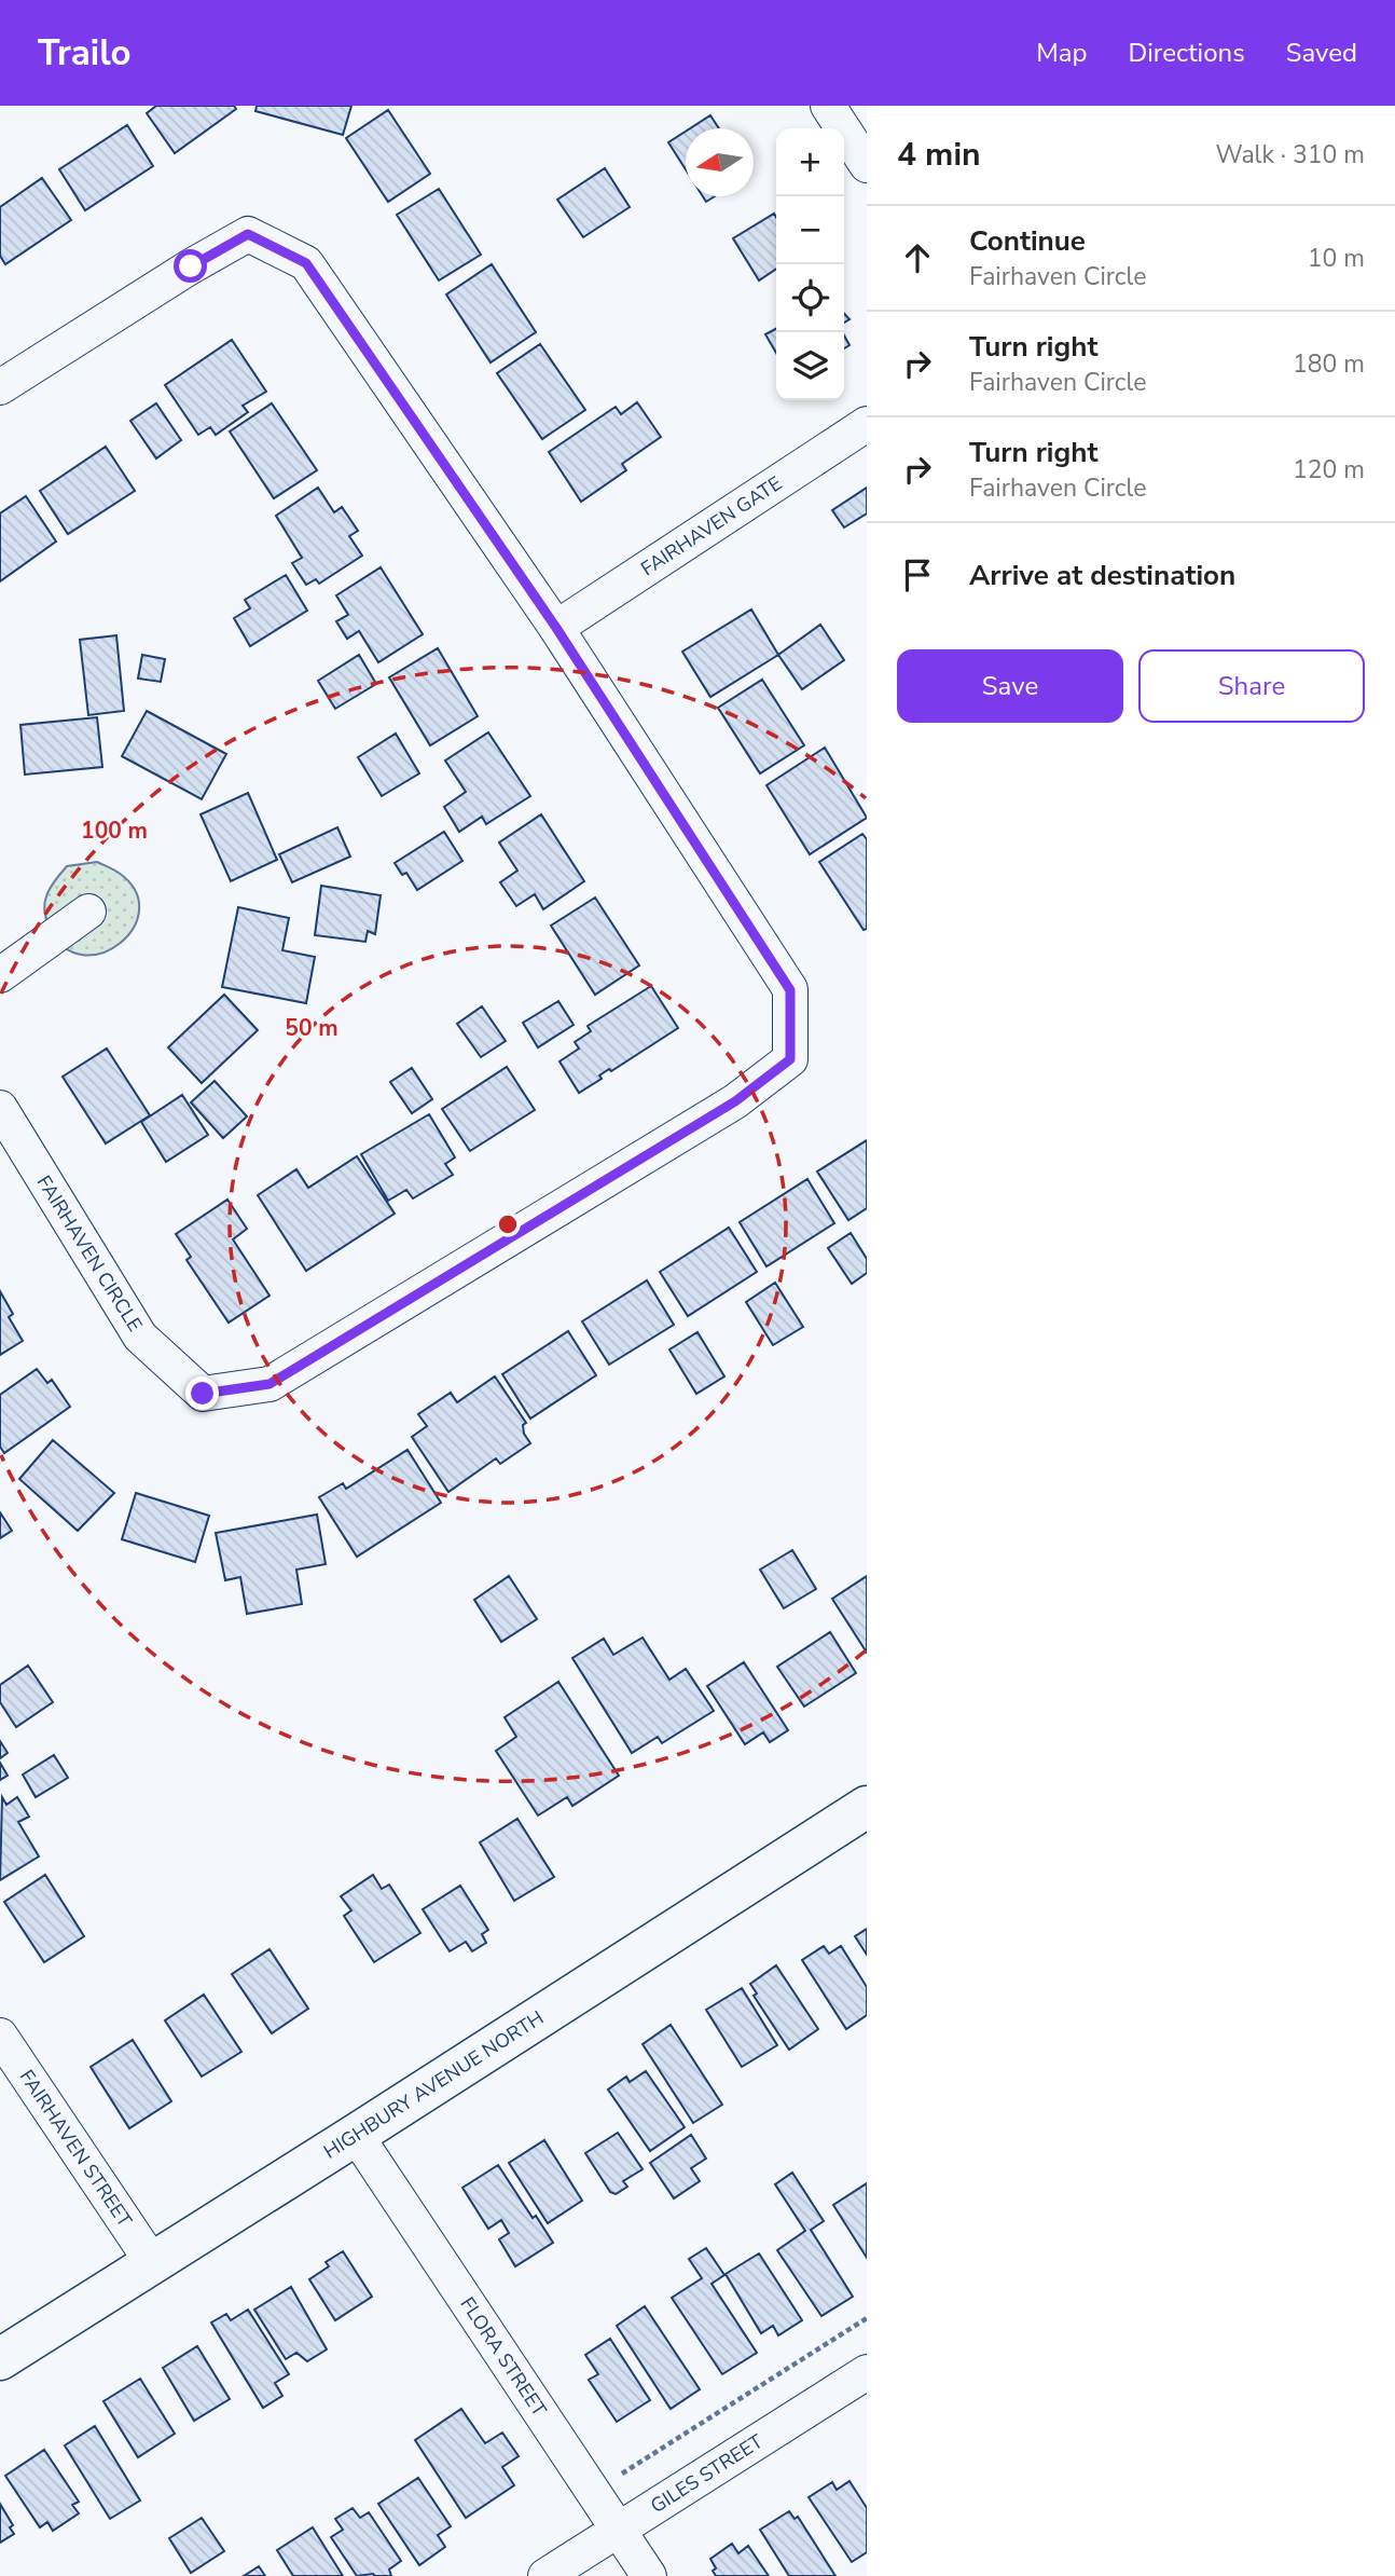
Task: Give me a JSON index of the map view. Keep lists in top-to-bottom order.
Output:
{
  "streets": {
    "main road": ["HIGHBURY AVENUE NORTH"],
    "street": [
      "FAIRHAVEN GATE",
      "FAIRHAVEN CIRCLE",
      "FAIRHAVEN STREET",
      "FLORA STREET",
      "GILES STREET"
    ]
  },
  "crossings": [
    ["FAIRHAVEN GATE", "FAIRHAVEN CIRCLE"],
    ["HIGHBURY AVENUE NORTH", "FAIRHAVEN STREET"],
    ["HIGHBURY AVENUE NORTH", "FLORA STREET"],
    ["FLORA STREET", "GILES STREET"]
  ],
  "north": "left",
  "page": {
    "header": "Trailo",
    "nav": ["Map", "Directions", "Saved"],
    "heading": ["4 min", "Walk · 310 m"],
    "map_buttons": ["+", "−"],
    "list": [
      ["Continue", "Fairhaven Circle", "10 m"],
      ["Turn right", "Fairhaven Circle", "180 m"],
      ["Turn right", "Fairhaven Circle", "120 m"],
      "Arrive at destination"
    ],
    "buttons": ["Save", "Share"]
  },
  "rings": ["100 m", "50 m"]
}
